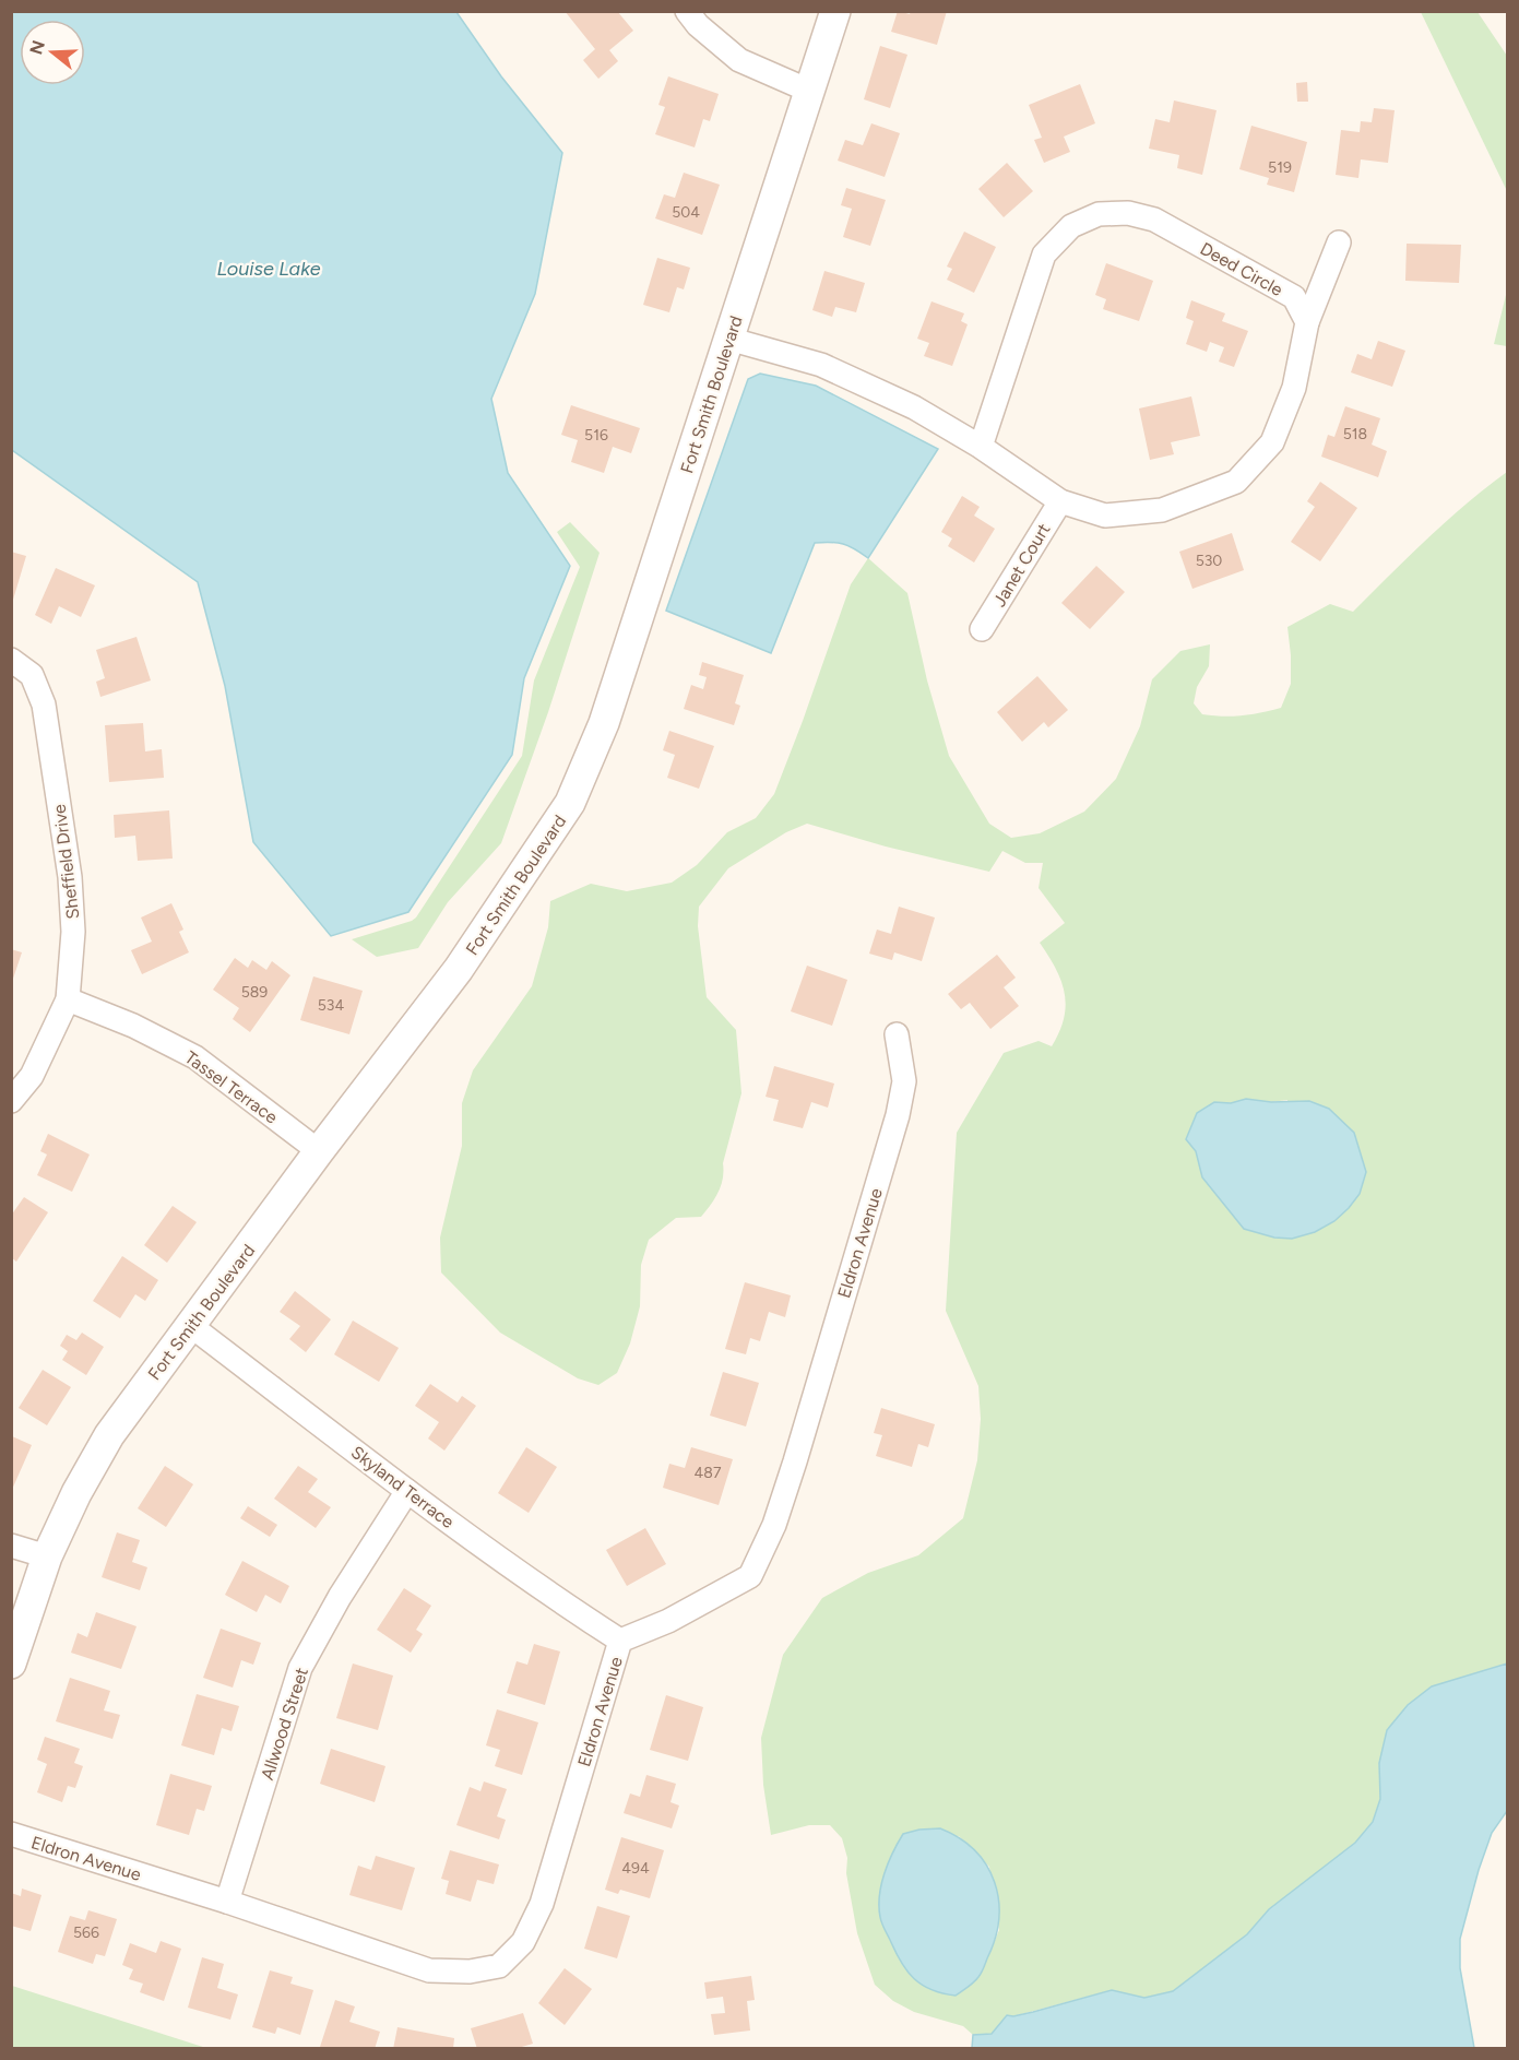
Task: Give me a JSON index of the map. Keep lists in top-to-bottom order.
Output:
{
  "streets": {
    "street": [
      "Deed Circle",
      "Fort Smith Boulevard",
      "Janet Court",
      "Sheffield Drive",
      "Tassel Terrace",
      "Eldron Avenue",
      "Skyland Terrace",
      "Allwood Street"
    ]
  },
  "crossings": [
    ["Fort Smith Boulevard", "Tassel Terrace"],
    ["Fort Smith Boulevard", "Skyland Terrace"],
    ["Sheffield Drive", "Tassel Terrace"],
    ["Eldron Avenue", "Skyland Terrace"],
    ["Eldron Avenue", "Allwood Street"],
    ["Skyland Terrace", "Allwood Street"]
  ],
  "water": ["Louise Lake"],
  "house_numbers": [
    "519",
    "504",
    "518",
    "516",
    "530",
    "589",
    "534",
    "487",
    "494",
    "566"
  ],
  "north": "left"
}
